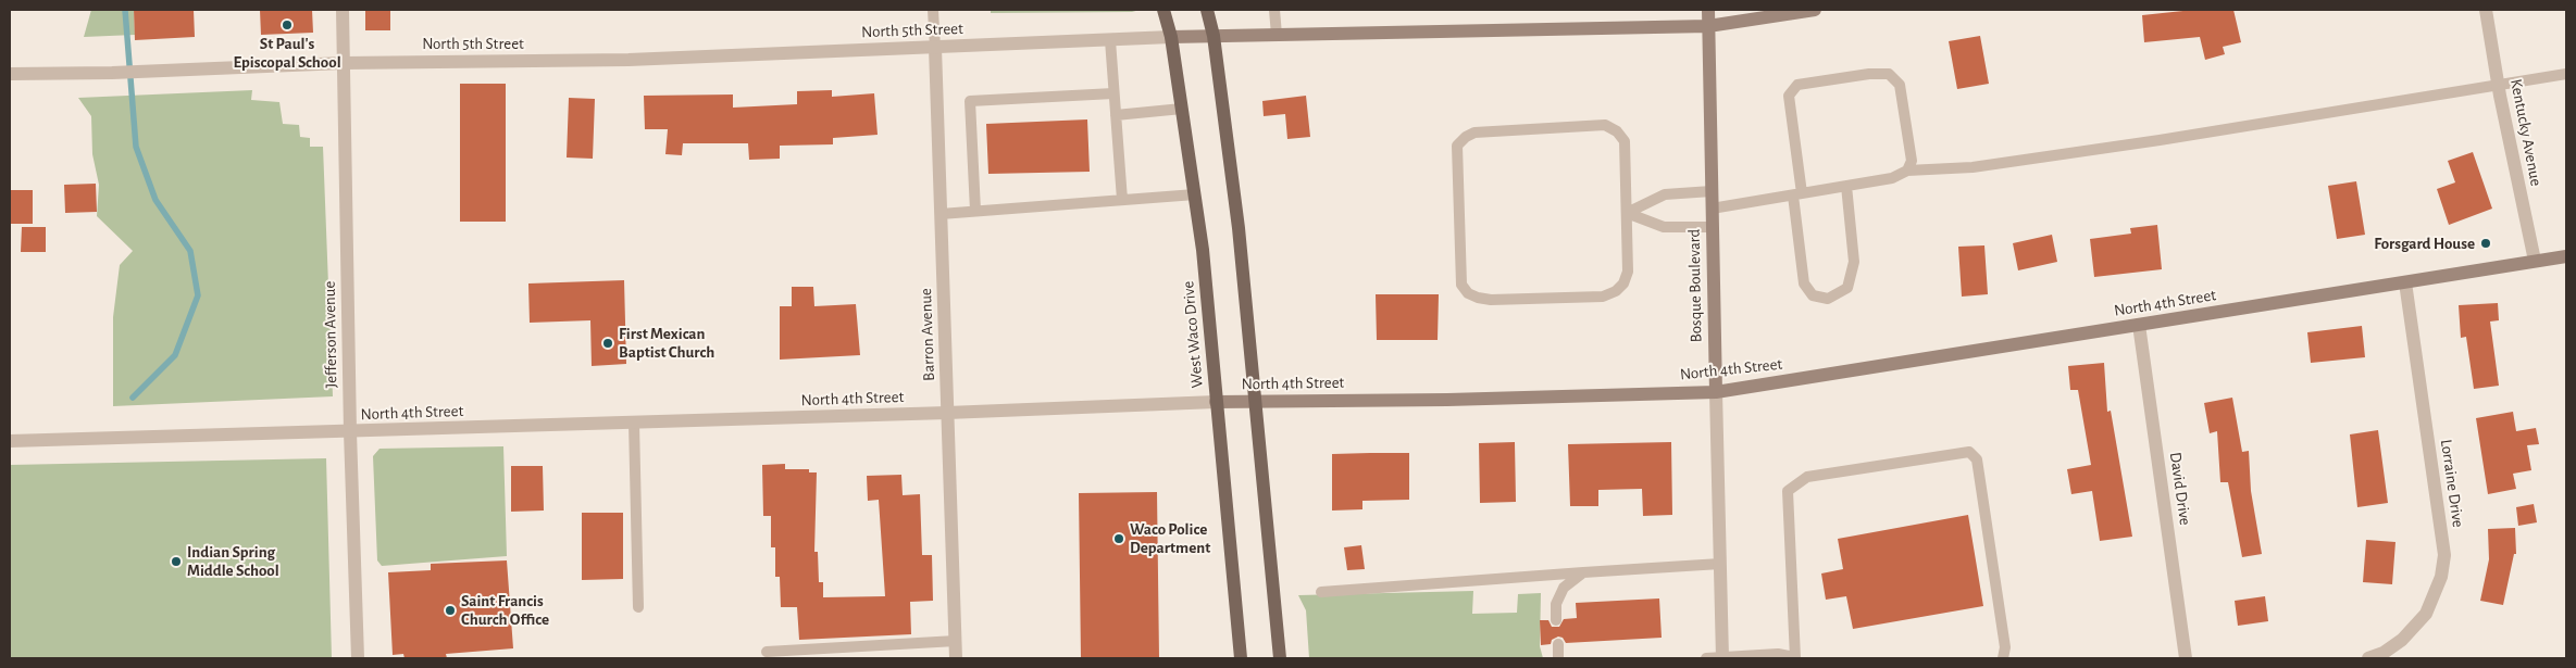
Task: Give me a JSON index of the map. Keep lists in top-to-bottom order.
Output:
{
  "streets": {
    "main road": [
      "North 5th Street",
      "Bosque Boulevard",
      "North 4th Street",
      "West Waco Drive"
    ],
    "street": [
      "Kentucky Avenue",
      "Jefferson Avenue",
      "Barron Avenue",
      "Lorraine Drive",
      "David Drive"
    ]
  },
  "crossings": [
    ["North 5th Street", "Bosque Boulevard"],
    ["North 5th Street", "Jefferson Avenue"],
    ["North 5th Street", "Barron Avenue"],
    ["North 5th Street", "West Waco Drive"],
    ["Kentucky Avenue", "North 4th Street"],
    ["Bosque Boulevard", "North 4th Street"],
    ["North 4th Street", "Jefferson Avenue"],
    ["North 4th Street", "Barron Avenue"],
    ["North 4th Street", "West Waco Drive"],
    ["North 4th Street", "Lorraine Drive"],
    ["North 4th Street", "David Drive"]
  ],
  "places": [
    "St Paul's Episcopal School",
    "Forsgard House",
    "First Mexican Baptist Church",
    "Waco Police Department",
    "Indian Spring Middle School",
    "Saint Francis Church Office"
  ]
}
